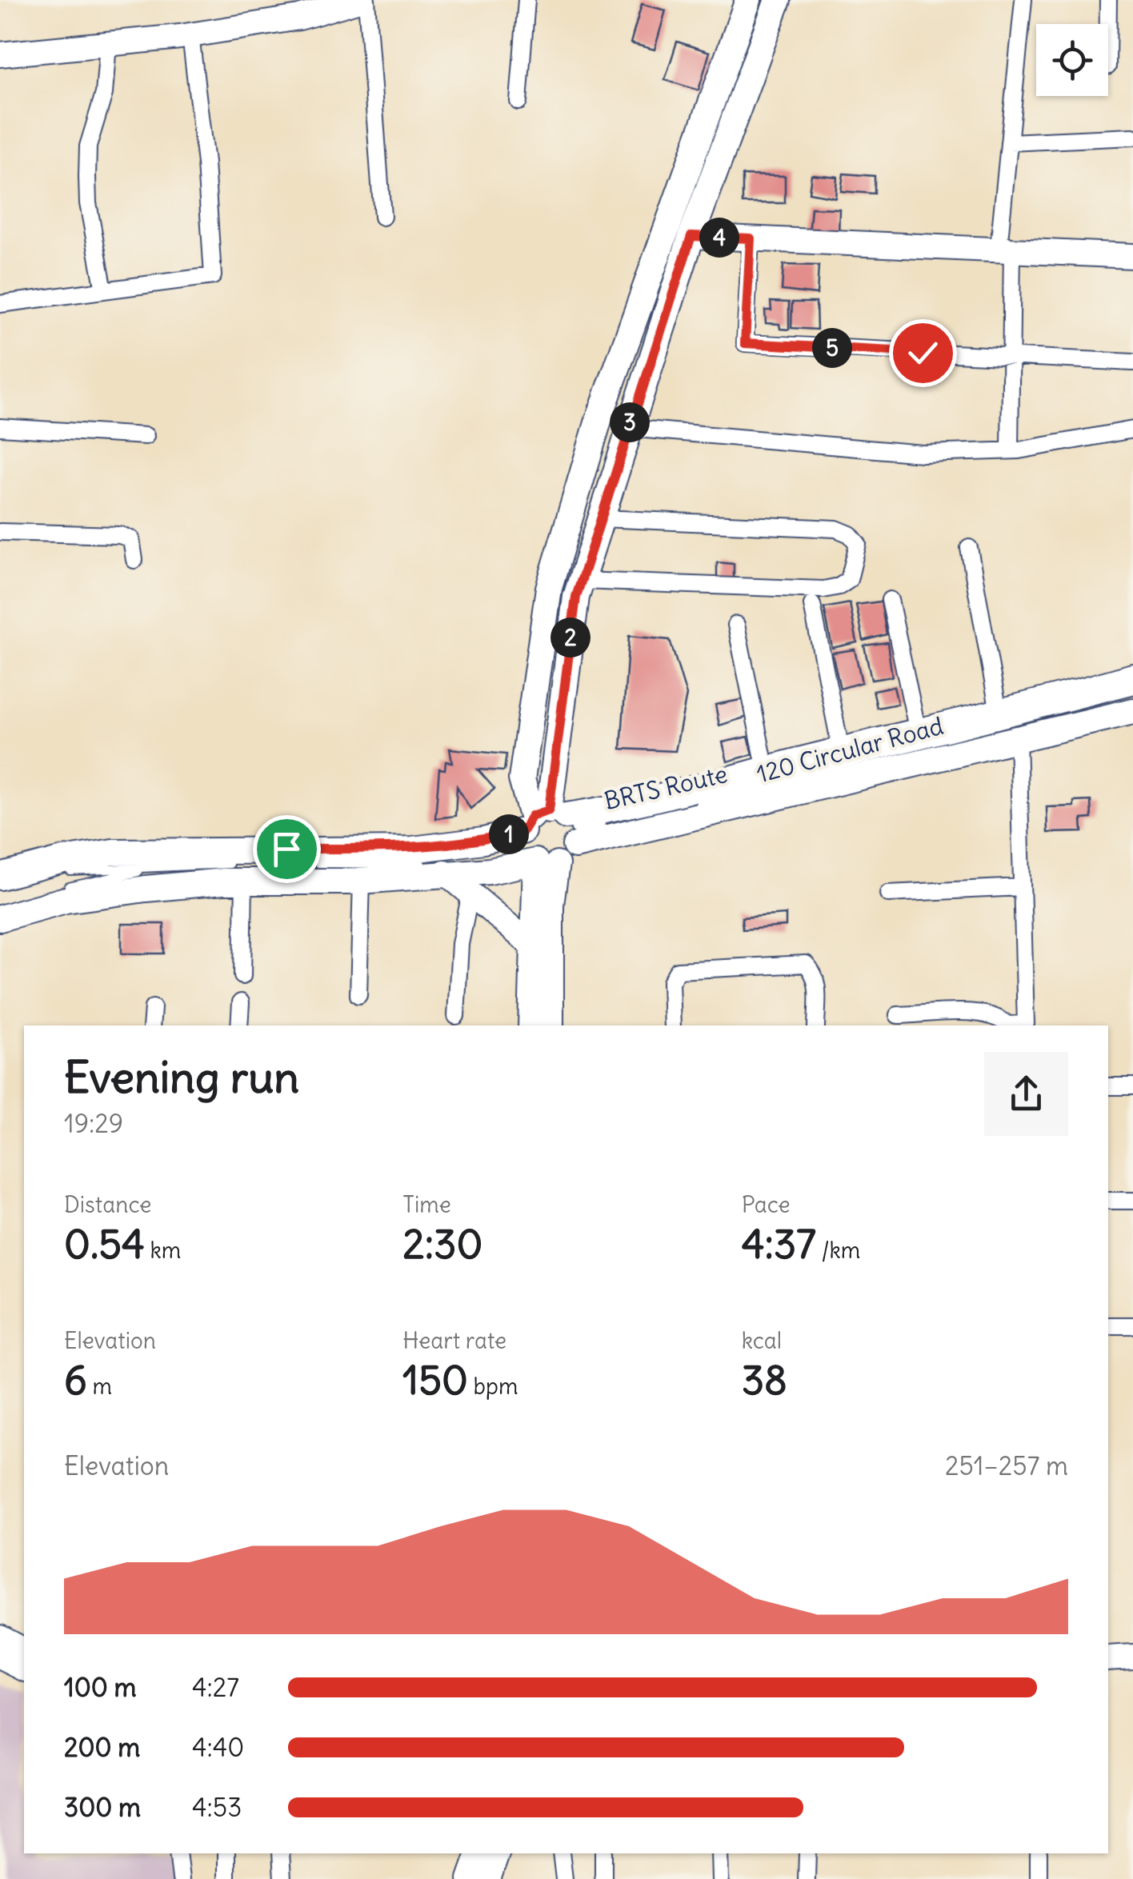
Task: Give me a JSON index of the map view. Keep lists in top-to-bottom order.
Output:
{
  "streets": {
    "main road": ["120 Circular Road"],
    "lane": ["BRTS Route"]
  },
  "crossings": [
    ["120 Circular Road", "BRTS Route"]
  ],
  "page": {
    "pins": [
      "4",
      "5",
      "3",
      "2",
      "1"
    ],
    "heading": ["Evening run", "19:29"],
    "stats": [
      ["Distance", "0.54 km"],
      ["Time", "2:30"],
      ["Pace", "4:37 /km"],
      ["Elevation", "6 m"],
      ["Heart rate", "150 bpm"],
      ["kcal", "38"]
    ],
    "chart": ["Elevation", "251–257 m"],
    "list": [
      {
        "name": "100 m",
        "note": "4:27"
      },
      {
        "name": "200 m",
        "note": "4:40"
      },
      {
        "name": "300 m",
        "note": "4:53"
      }
    ]
  }
}
